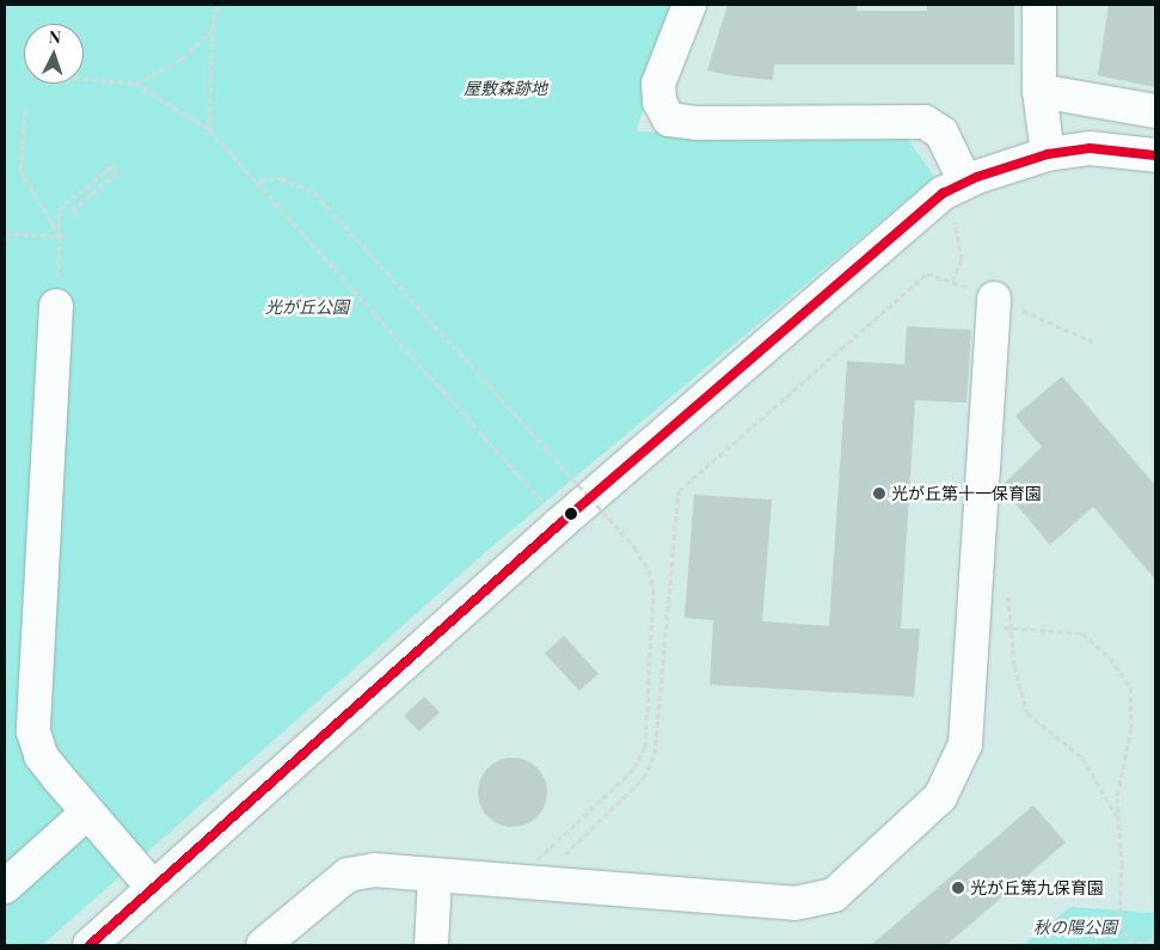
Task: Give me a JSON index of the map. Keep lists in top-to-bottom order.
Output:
{
  "parks": ["屋敷森跡地", "光が丘公園", "秋の陽公園"],
  "places": ["光が丘第十一保育園", "光が丘第九保育園"],
  "north": "top"
}
